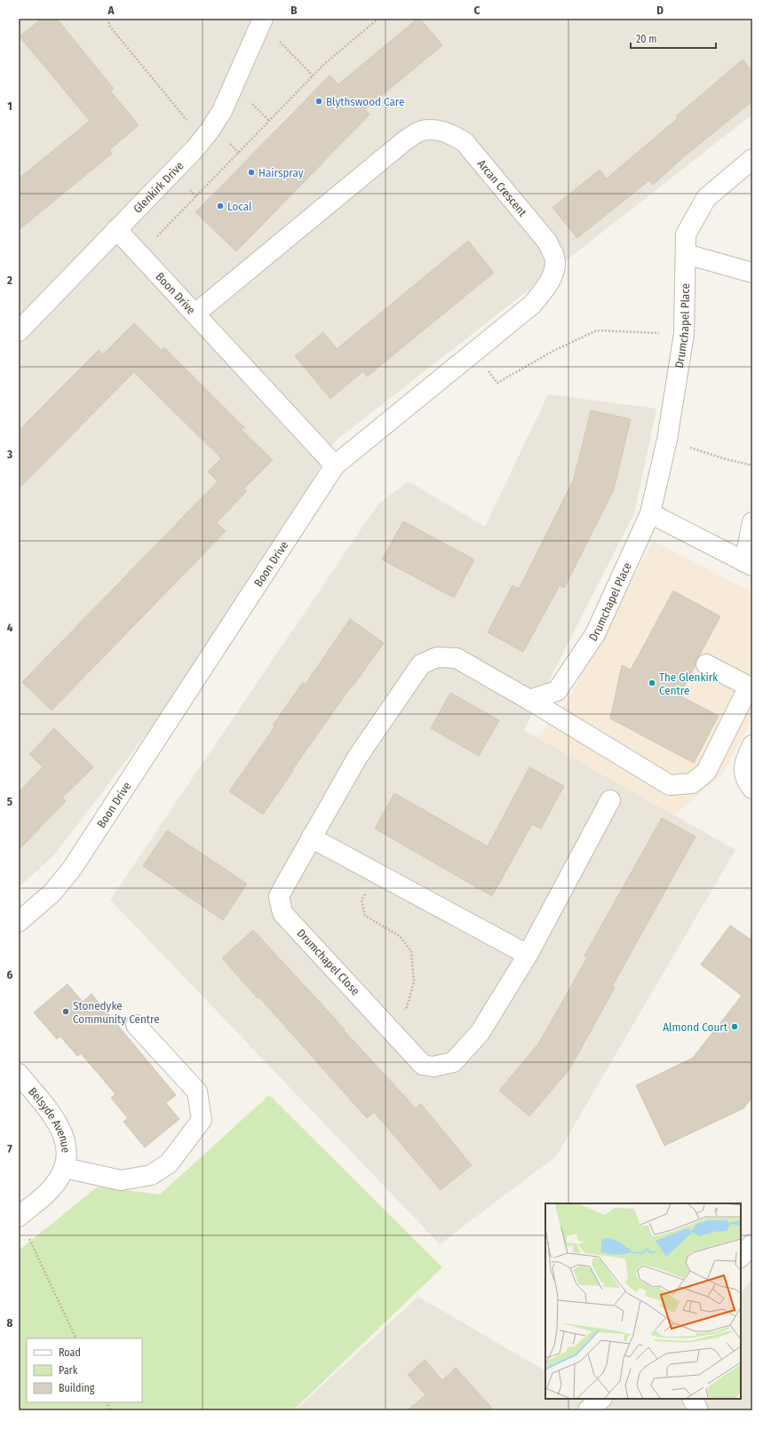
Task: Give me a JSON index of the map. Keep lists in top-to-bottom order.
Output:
{
  "streets": {
    "street": [
      "Glenkirk Drive",
      "Arcan Crescent",
      "Boon Drive",
      "Drumchapel Place",
      "Drumchapel Close",
      "Belsyde Avenue"
    ]
  },
  "crossings": [
    ["Glenkirk Drive", "Boon Drive"],
    ["Arcan Crescent", "Boon Drive"],
    ["Drumchapel Place", "Drumchapel Close"]
  ],
  "places": [
    "Blythswood Care",
    "Hairspray",
    "Local",
    "The Glenkirk Centre",
    "Stonedyke Community Centre",
    "Almond Court"
  ],
  "legend": ["Road", "Park", "Building"],
  "scale_bar": "20 m",
  "grid": {
    "columns": [
      "A",
      "B",
      "C",
      "D"
    ],
    "rows": [
      "1",
      "2",
      "3",
      "4",
      "5",
      "6",
      "7",
      "8"
    ]
  }
}
